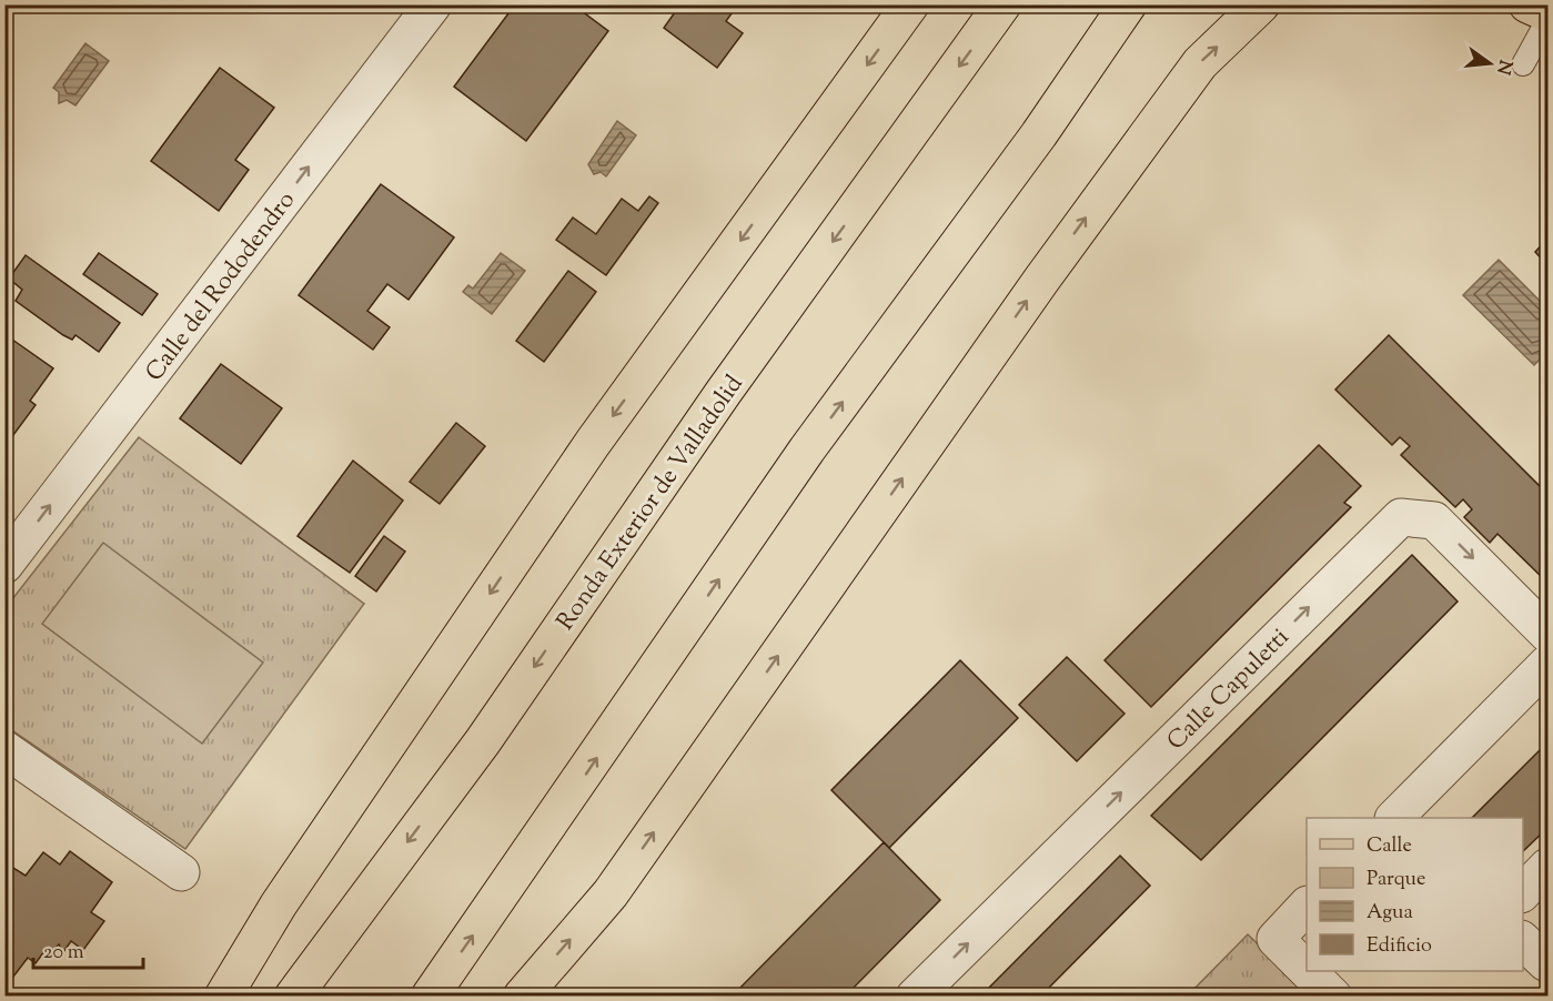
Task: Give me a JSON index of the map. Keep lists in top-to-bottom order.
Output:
{
  "streets": {
    "main road": ["Ronda Exterior de Valladolid"],
    "street": ["Calle del Rododendro", "Calle Capuletti"]
  },
  "one_way": ["Calle del Rododendro", "Calle Capuletti"],
  "legend": [
    "Calle",
    "Parque",
    "Agua",
    "Edificio"
  ],
  "scale_bar": "20 m",
  "north": "right"
}
